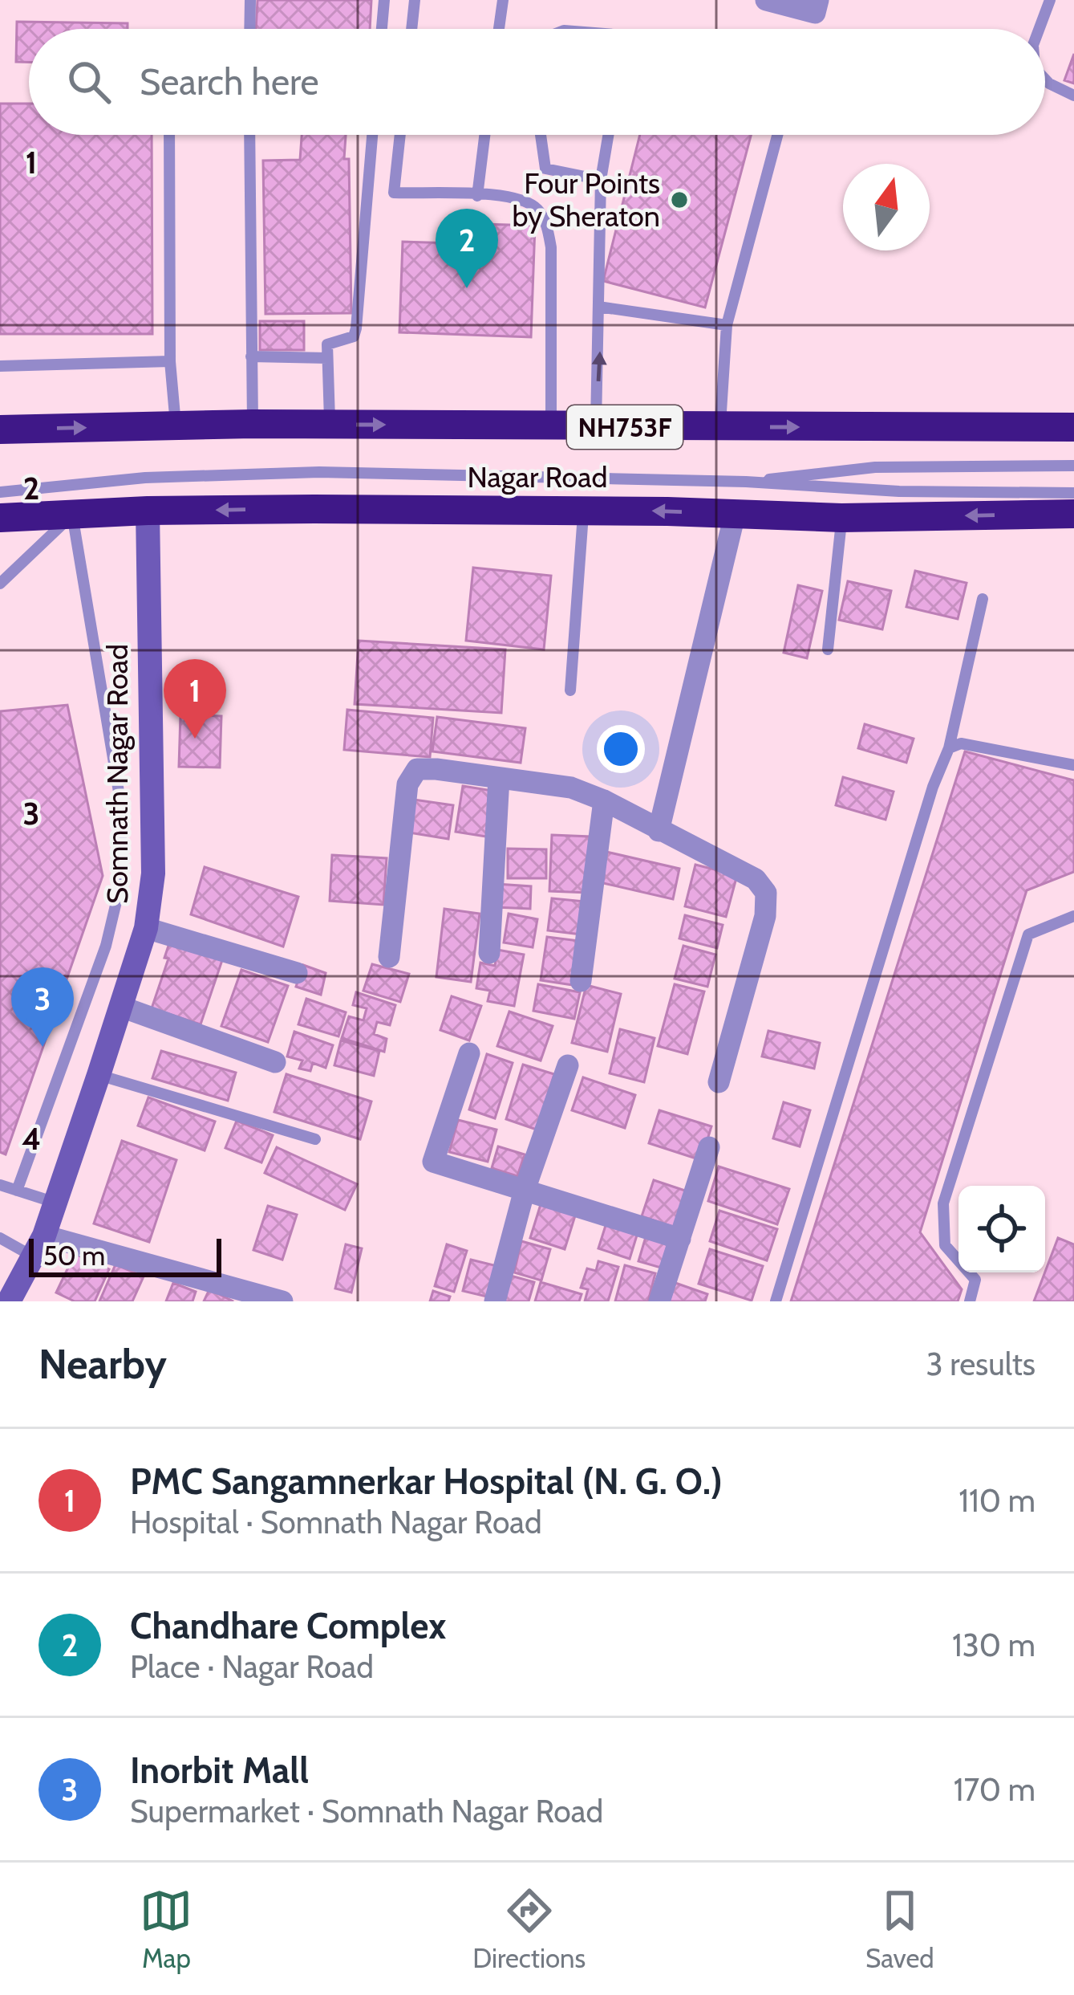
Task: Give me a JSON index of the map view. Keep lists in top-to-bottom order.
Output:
{
  "streets": {
    "highway": ["NH753F", "Nagar Road"],
    "street": ["Somnath Nagar Road"]
  },
  "crossings": [
    ["Nagar Road", "Somnath Nagar Road"]
  ],
  "places": ["Four Points by Sheraton"],
  "scale_bar": "50 m",
  "north": "top",
  "page": {
    "search": "Search here",
    "pins": ["2", "1", "3"],
    "scale": "50 m",
    "heading": ["Nearby", "3 results"],
    "list": [
      {
        "mark": "1",
        "name": "PMC Sangamnerkar Hospital (N. G. O.)",
        "note": "Hospital · Somnath Nagar Road",
        "value": "110 m"
      },
      {
        "mark": "2",
        "name": "Chandhare Complex",
        "note": "Place · Nagar Road",
        "value": "130 m"
      },
      {
        "mark": "3",
        "name": "Inorbit Mall",
        "note": "Supermarket · Somnath Nagar Road",
        "value": "170 m"
      }
    ],
    "nav": ["Map", "Directions", "Saved"]
  },
  "grid": {
    "rows": [
      "1",
      "2",
      "3",
      "4"
    ]
  }
}
